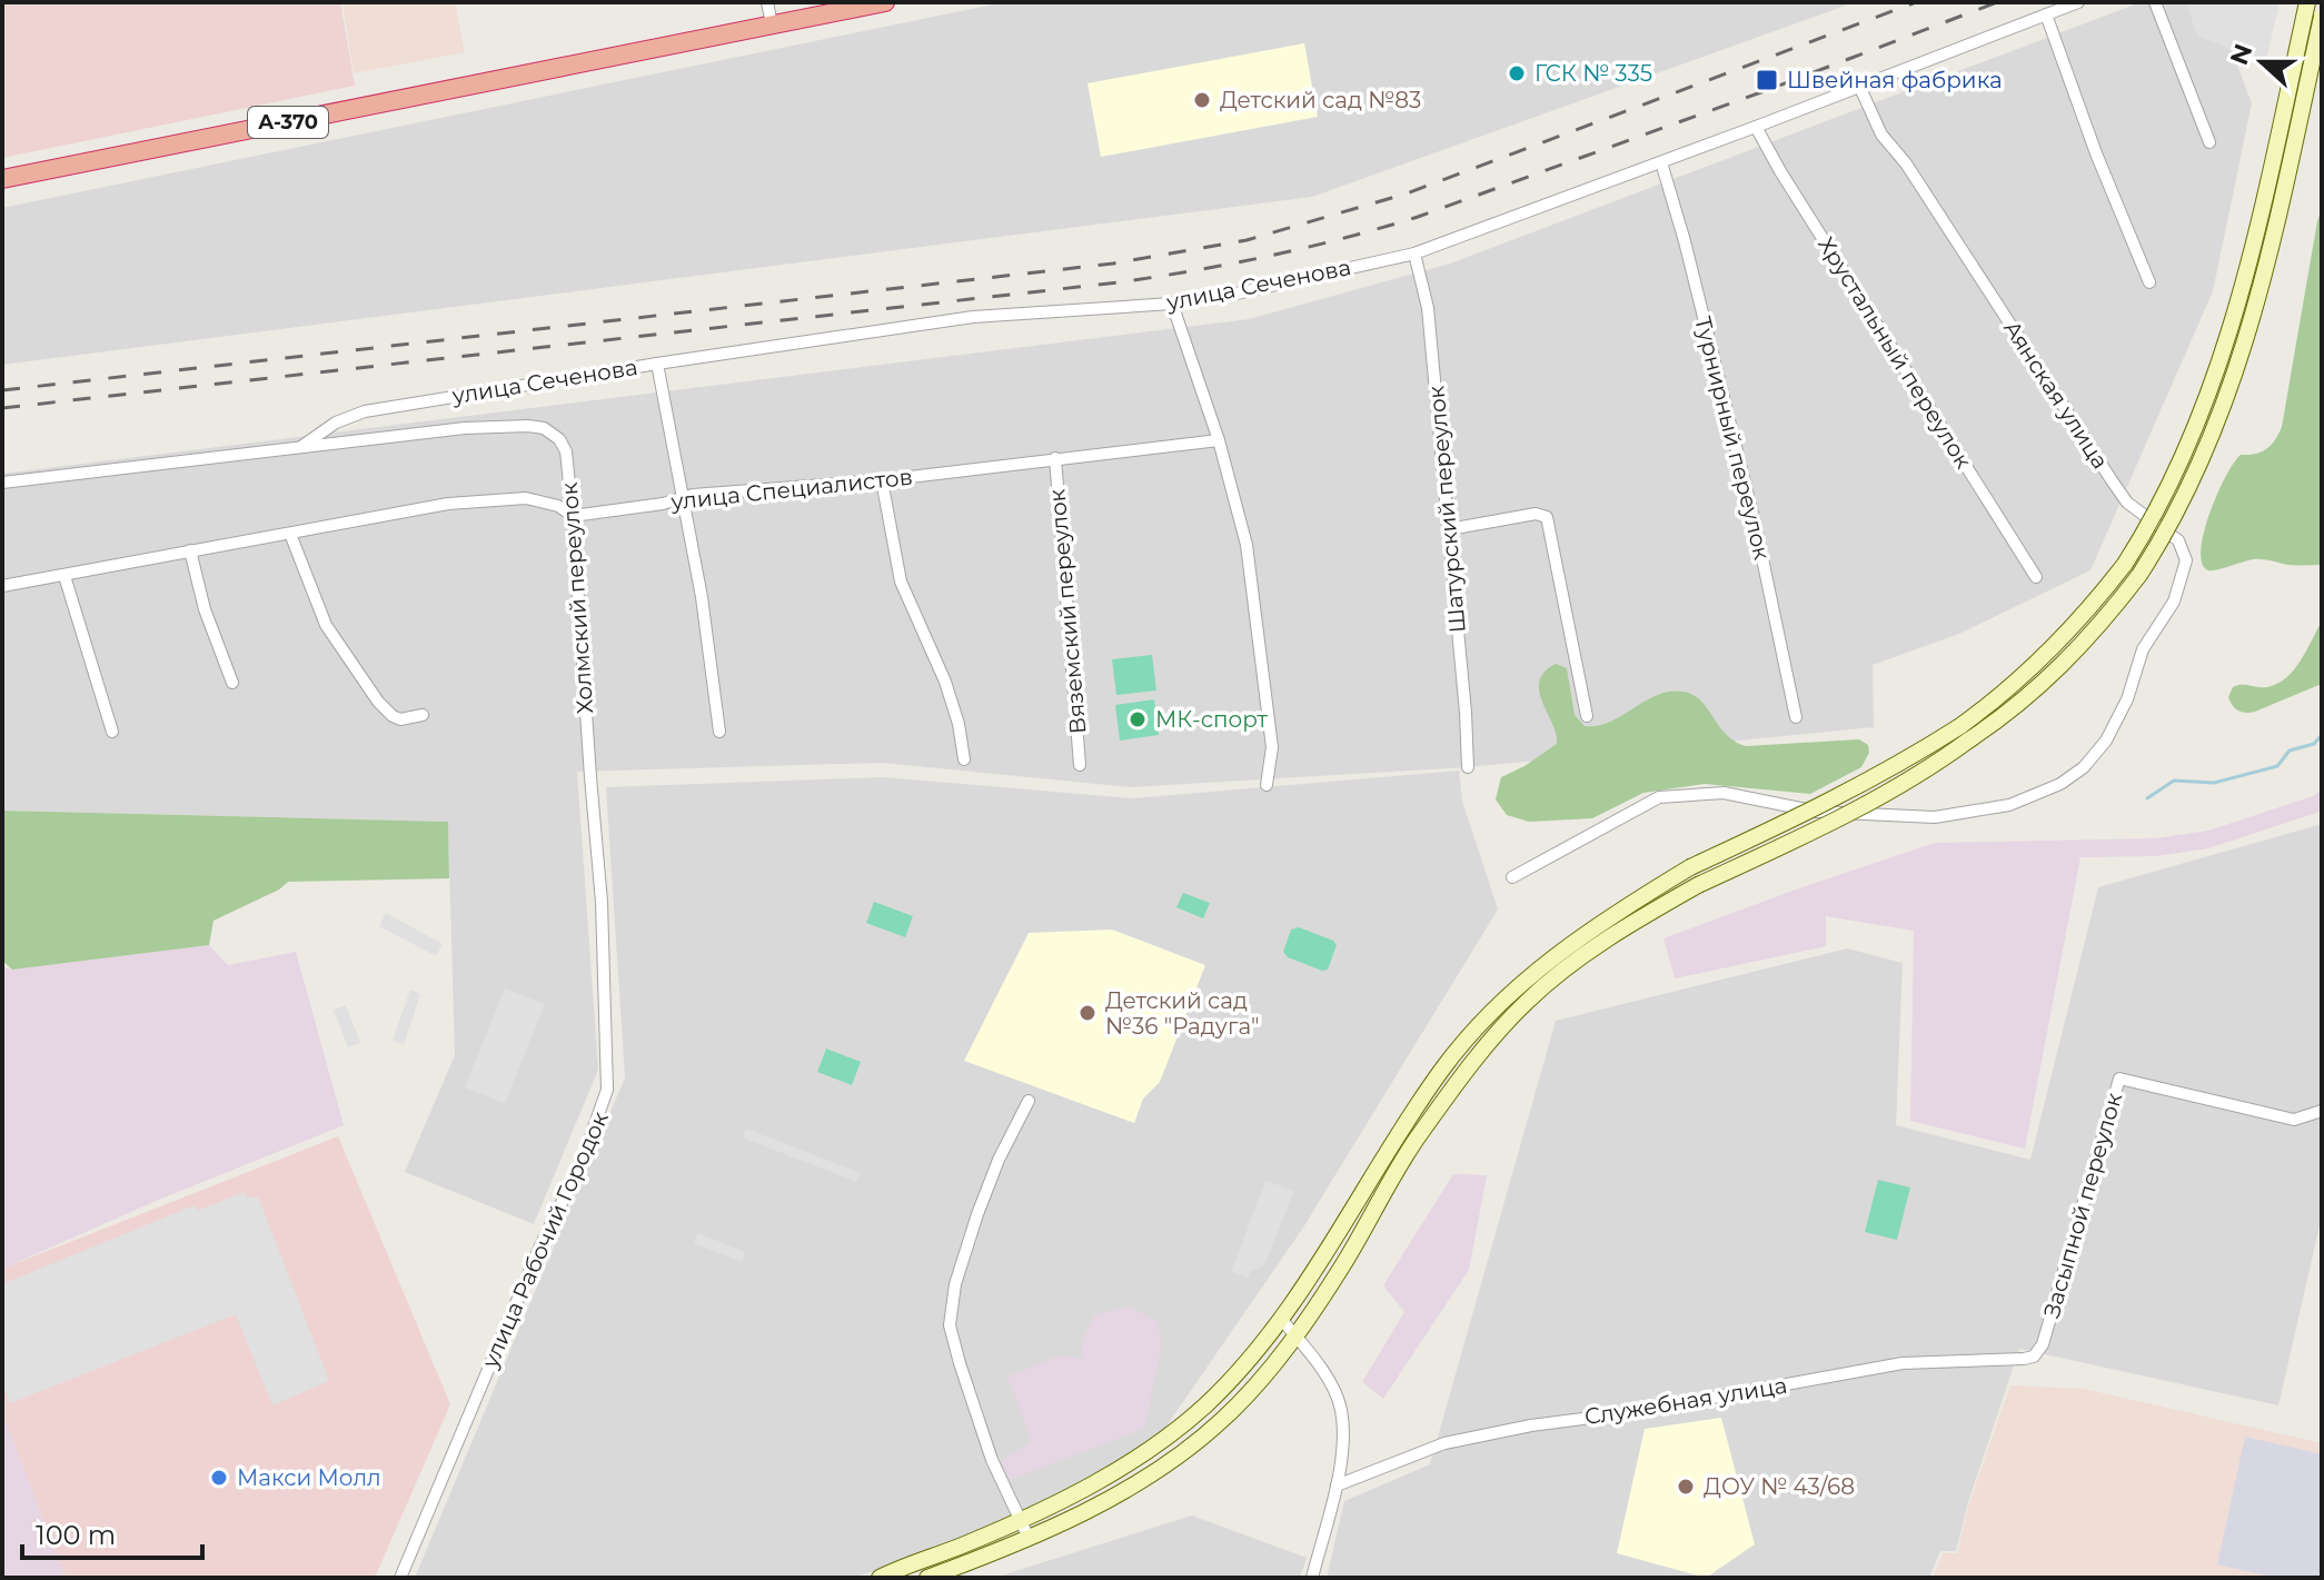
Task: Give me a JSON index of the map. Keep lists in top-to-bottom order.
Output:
{
  "streets": {
    "highway": ["А-370"],
    "street": [
      "улица Сеченова",
      "Хрустальный переулок",
      "Аянская улица",
      "Турнирный переулок",
      "улица Специалистов",
      "Шатурский переулок",
      "Холмский переулок",
      "Вяземский переулок",
      "Засыпной переулок",
      "улица Рабочий Городок",
      "Служебная улица"
    ]
  },
  "crossings": [
    ["улица Сеченова", "Хрустальный переулок"],
    ["улица Сеченова", "Аянская улица"],
    ["улица Сеченова", "Турнирный переулок"],
    ["улица Сеченова", "Шатурский переулок"],
    ["улица Сеченова", "Холмский переулок"],
    ["улица Специалистов", "Холмский переулок"],
    ["улица Специалистов", "Вяземский переулок"],
    ["Холмский переулок", "улица Рабочий Городок"],
    ["Засыпной переулок", "Служебная улица"]
  ],
  "places": {
    "other": [
      "ГСК № 335",
      "Детский сад №83",
      "МК-спорт",
      "Детский сад №36 \"Радуга\"",
      "Макси Молл",
      "ДОУ № 43/68"
    ],
    "transit": ["Швейная фабрика"]
  },
  "scale_bar": "100 m",
  "north": "left"
}
